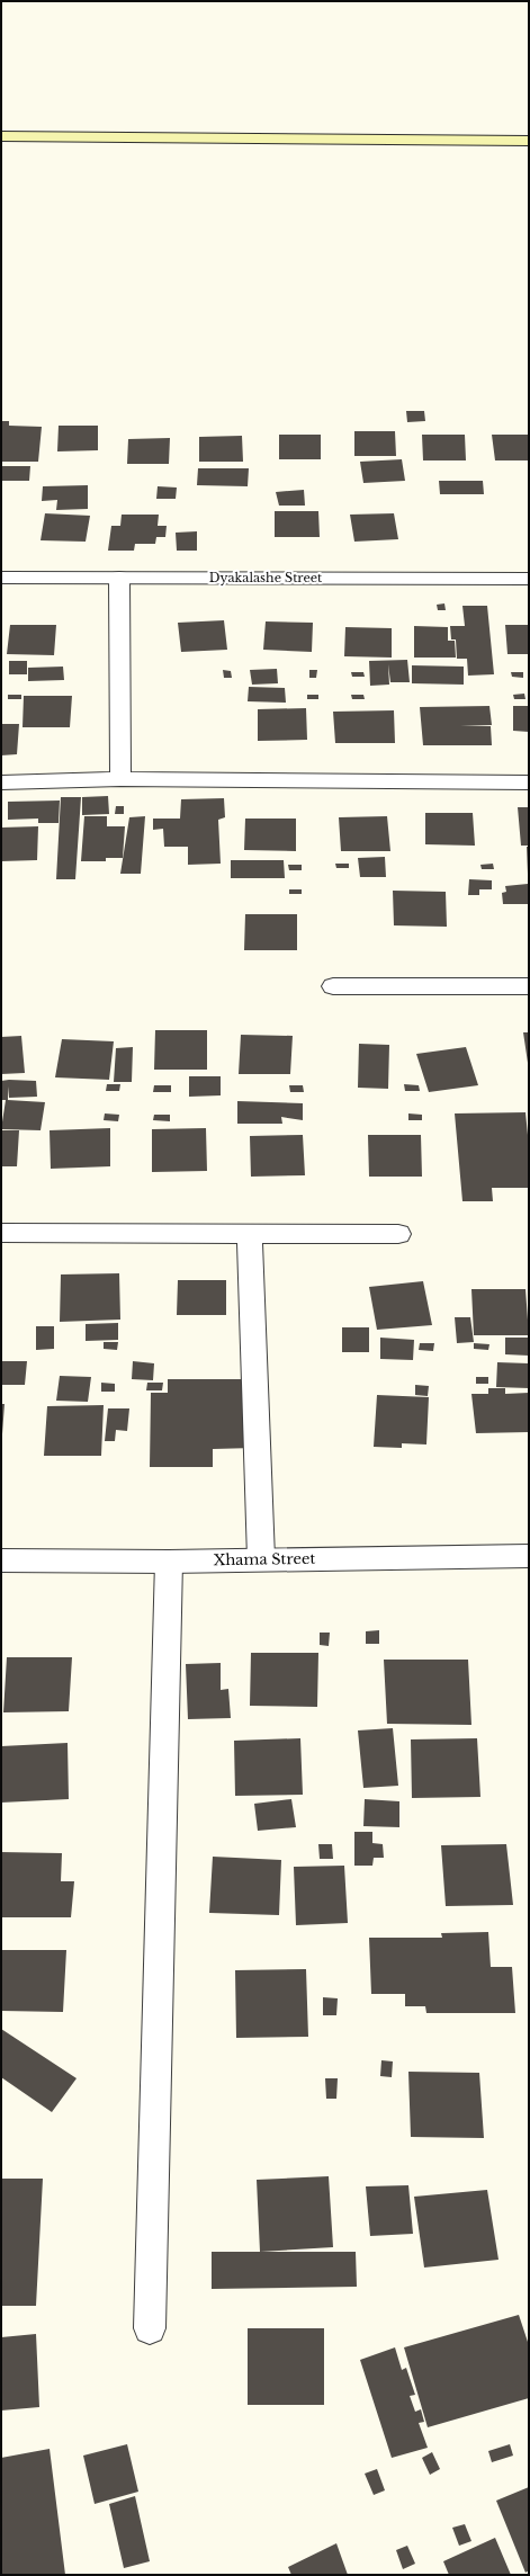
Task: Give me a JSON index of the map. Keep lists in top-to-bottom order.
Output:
{
  "streets": {
    "street": ["Dyakalashe Street", "Xhama Street"]
  }
}
